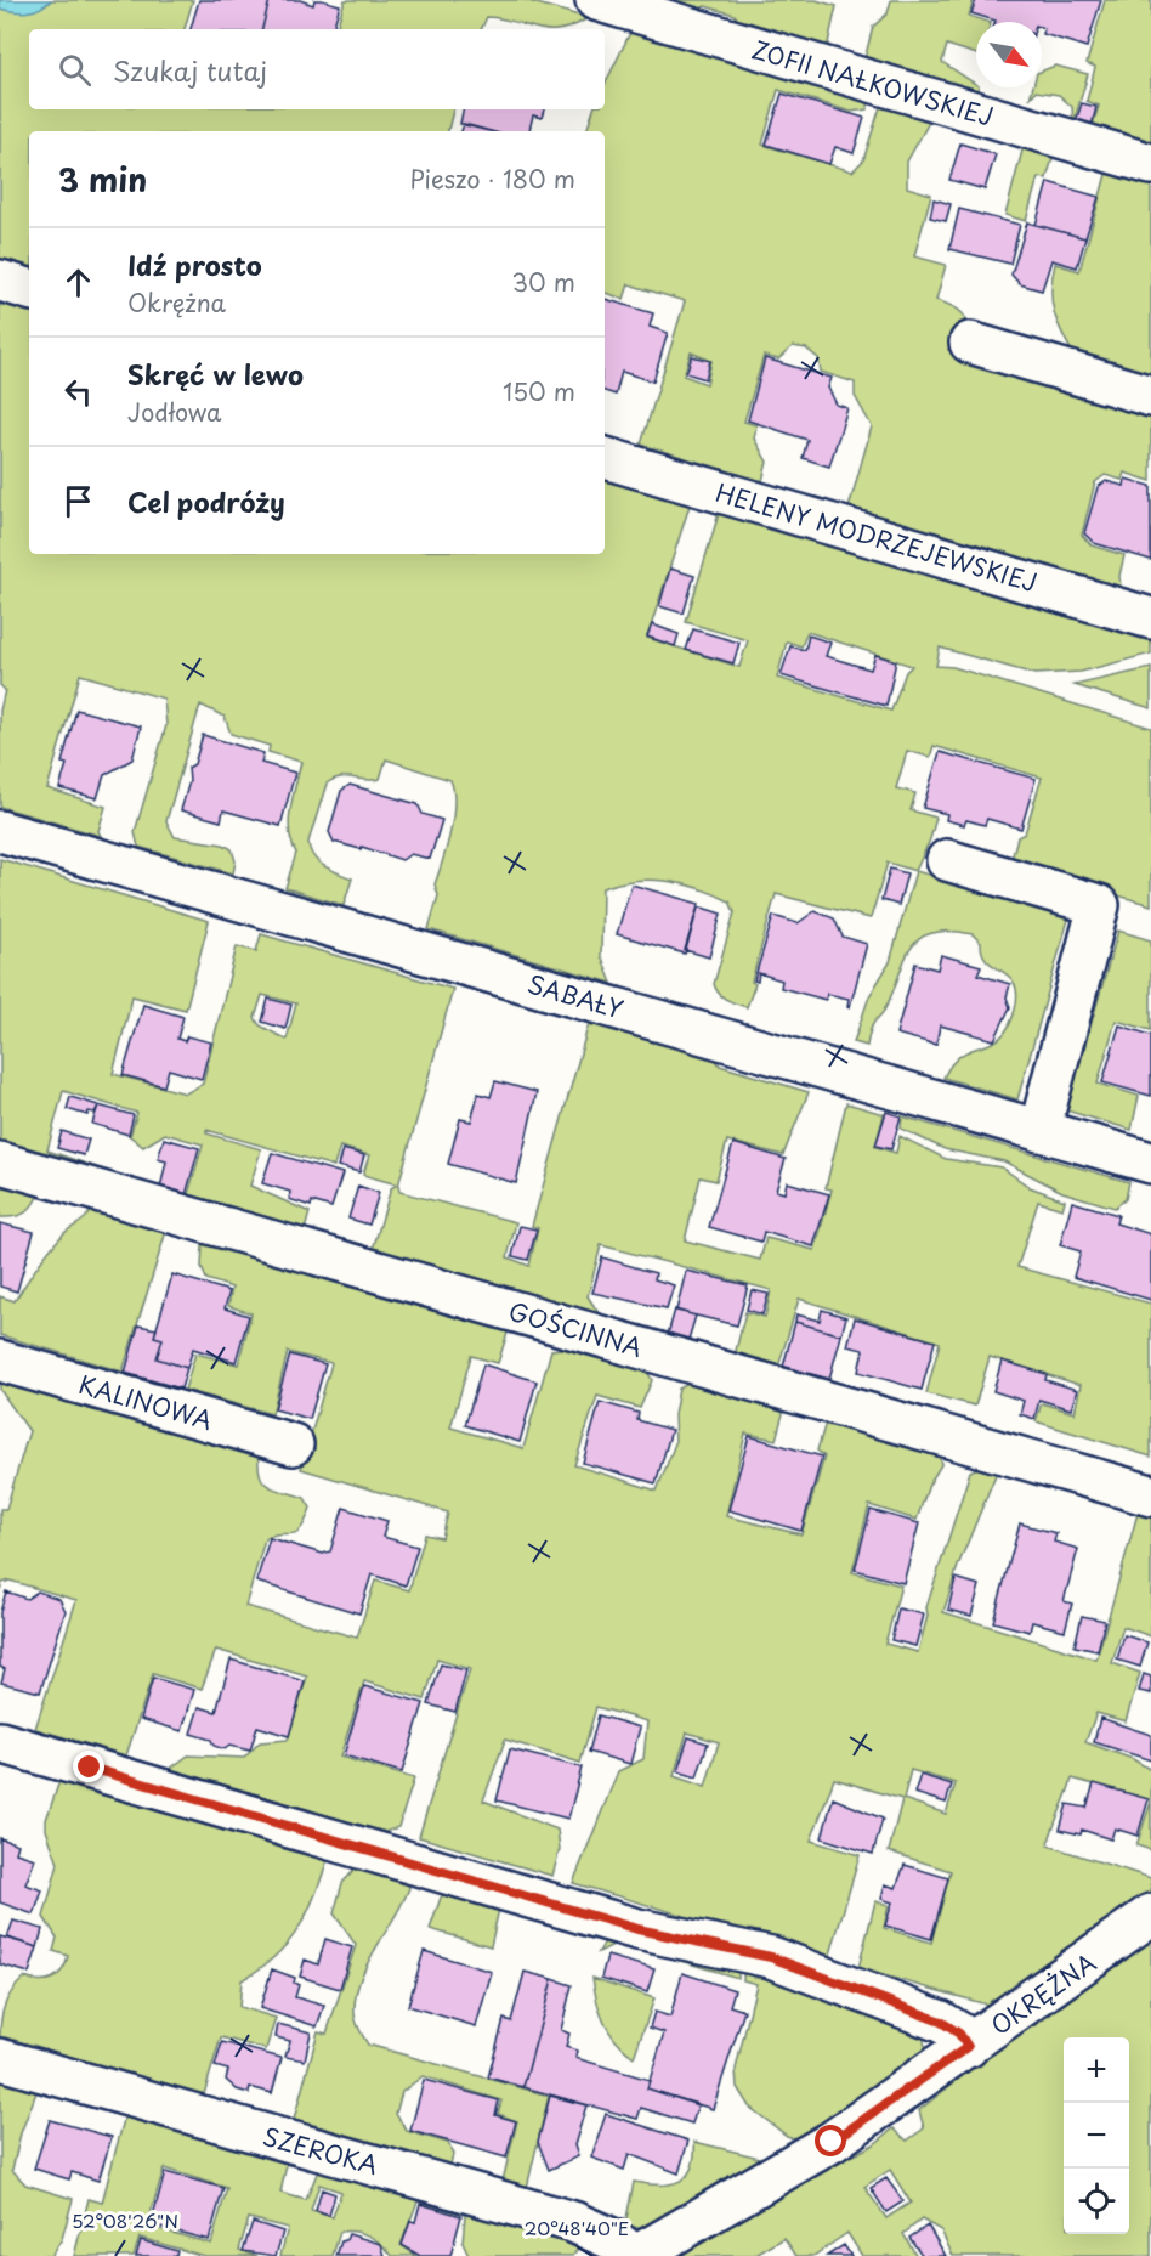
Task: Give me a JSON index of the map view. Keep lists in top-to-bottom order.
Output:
{
  "streets": {
    "street": [
      "ZOFII NAŁKOWSKIEJ",
      "HELENY MODRZEJEWSKIEJ",
      "SABAŁY",
      "GOŚCINNA",
      "KALINOWA",
      "OKRĘŻNA",
      "SZEROKA"
    ]
  },
  "crossings": [
    ["OKRĘŻNA", "SZEROKA"]
  ],
  "north": "bottom right",
  "page": {
    "search": "Szukaj tutaj",
    "heading": ["3 min", "Pieszo · 180 m"],
    "list": [
      ["Idź prosto", "Okrężna", "30 m"],
      ["Skręć w lewo", "Jodłowa", "150 m"],
      "Cel podróży"
    ],
    "map_buttons": ["+", "−"]
  },
  "coordinates": ["52°08'26\"N", "20°48'40\"E"]
}
